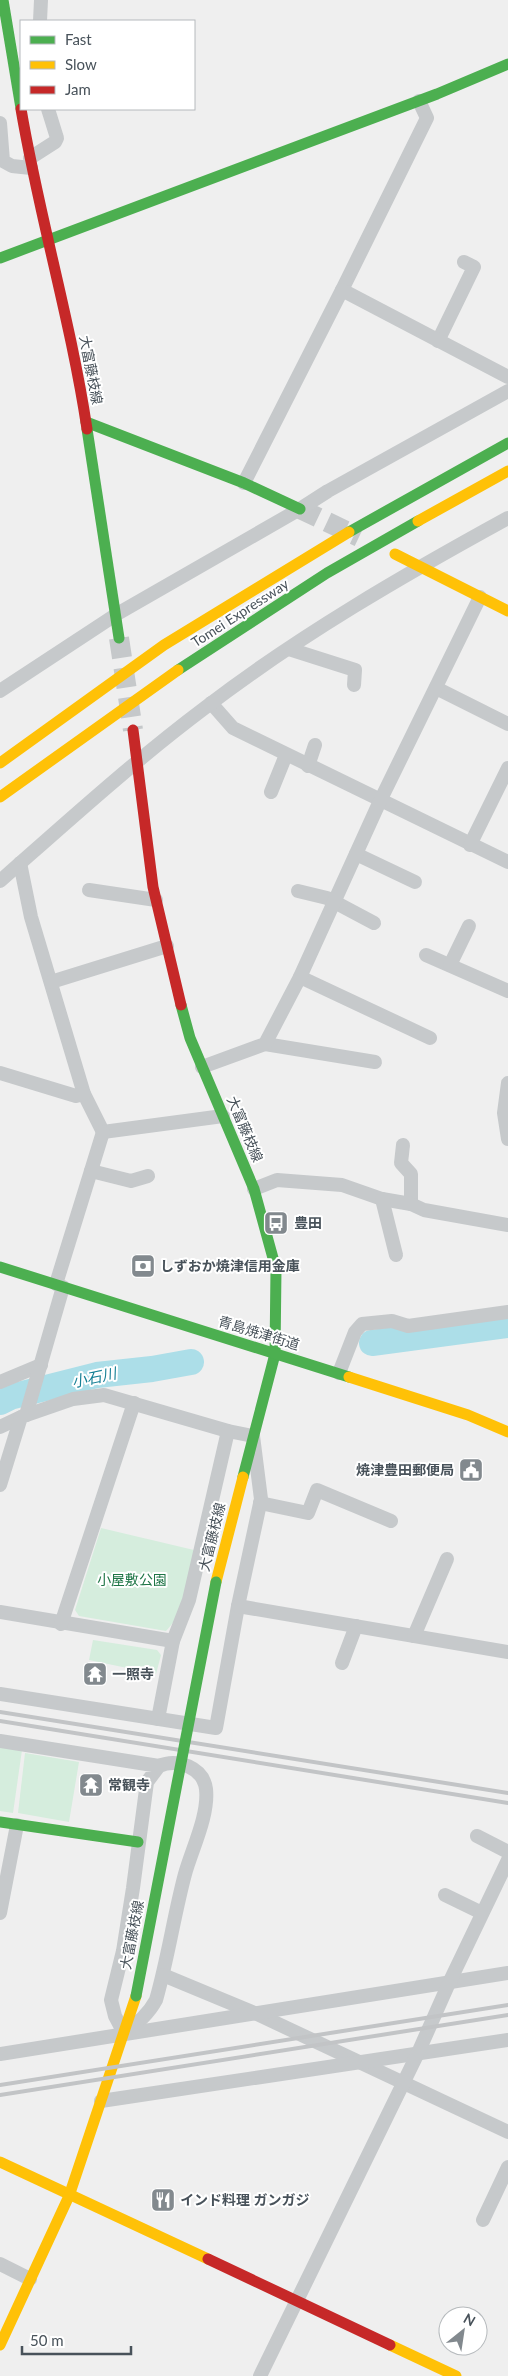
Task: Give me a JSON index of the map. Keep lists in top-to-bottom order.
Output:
{
  "streets": {
    "main road": ["大富藤枝線", "Tomei Expressway", "青島焼津街道"]
  },
  "crossings": [
    ["大富藤枝線", "青島焼津街道"]
  ],
  "water": ["小石川"],
  "parks": ["小屋敷公園"],
  "places": {
    "bus stop": ["豊田"],
    "bank": ["しずおか焼津信用金庫"],
    "public building": ["焼津豊田郵便局"],
    "temple": ["一照寺", "常観寺"],
    "restaurant": ["インド料理 ガンガジ"]
  },
  "legend": ["Fast", "Slow", "Jam"],
  "scale_bar": "50 m",
  "north": "top right"
}
